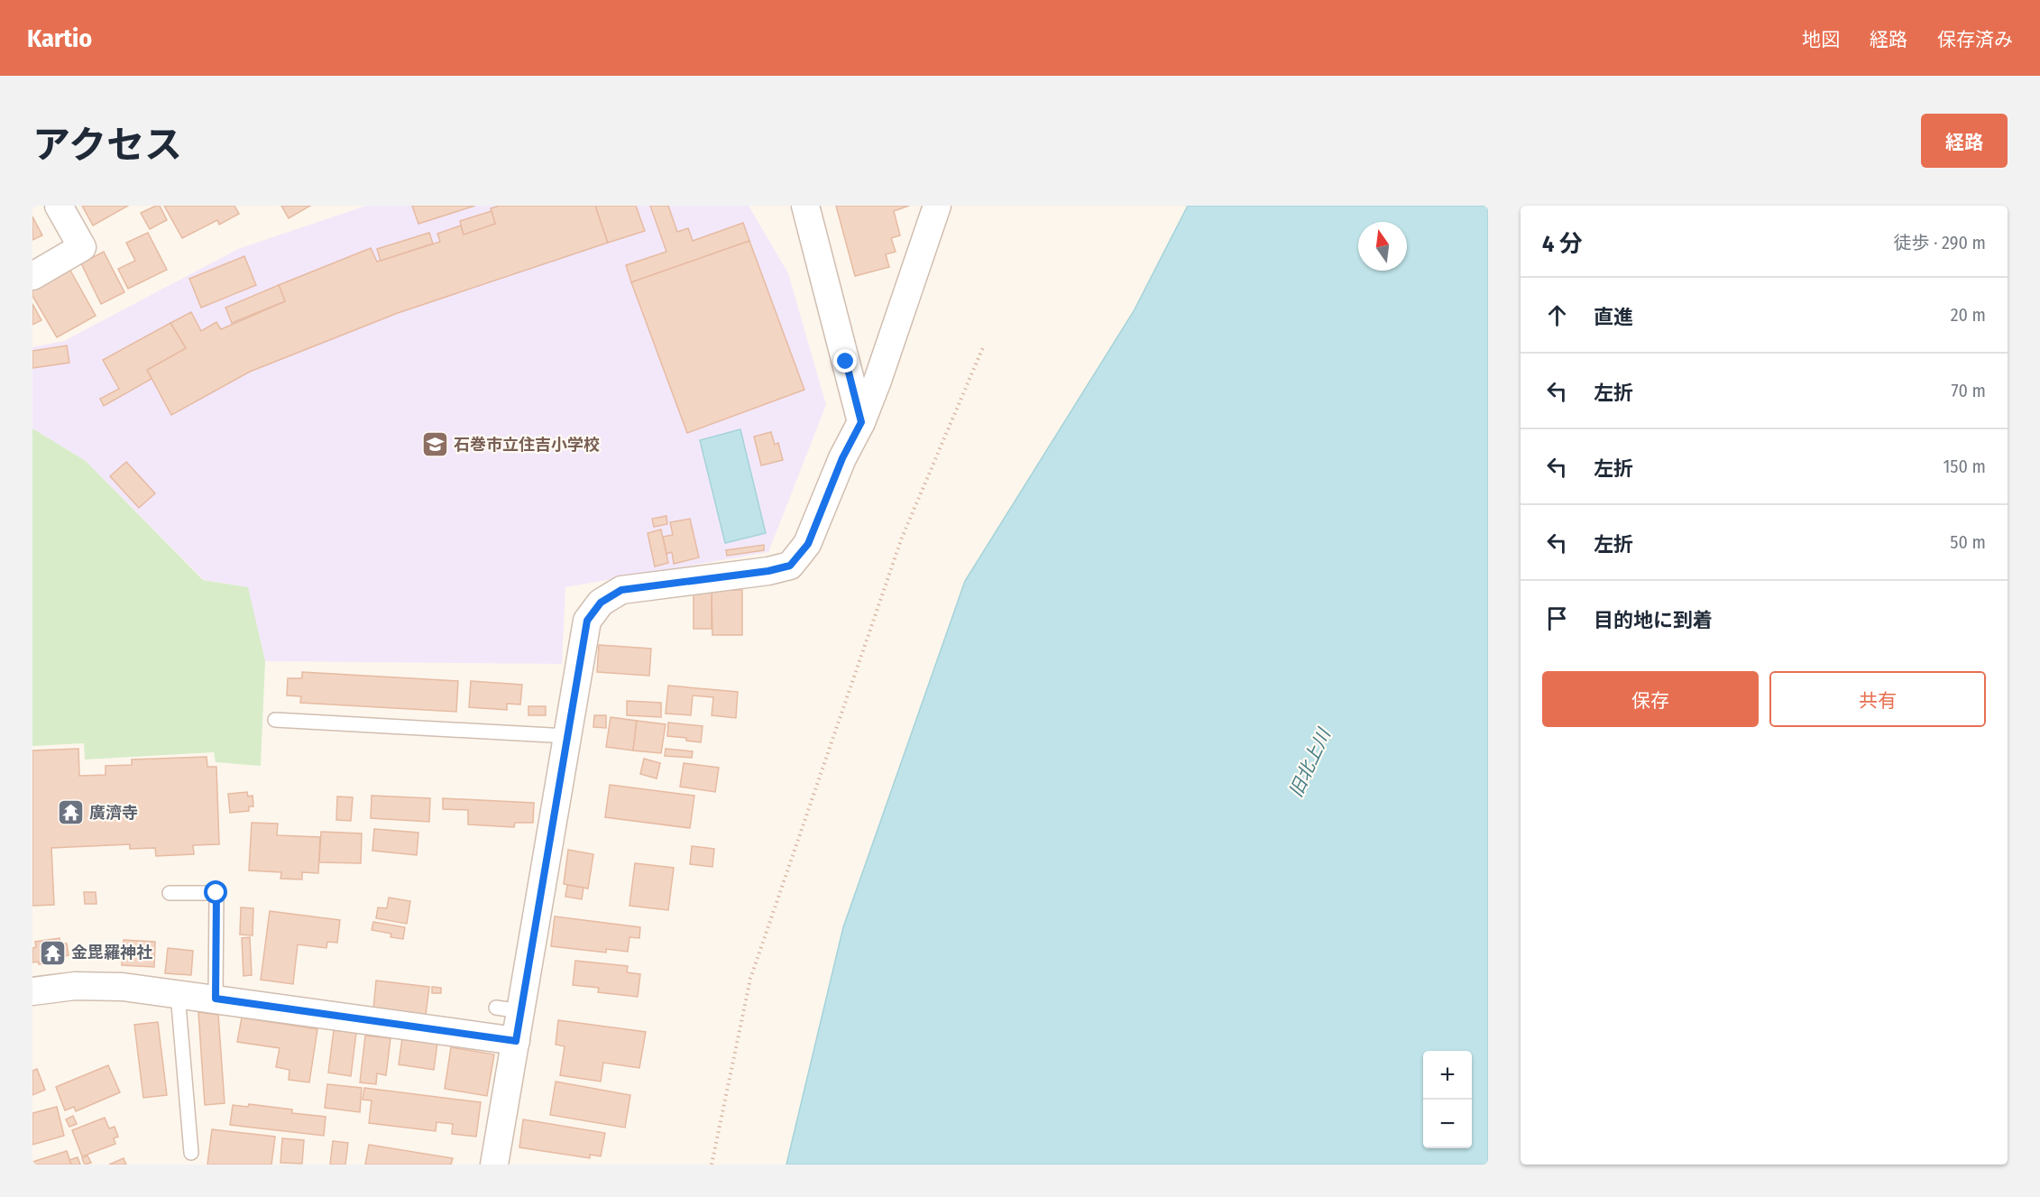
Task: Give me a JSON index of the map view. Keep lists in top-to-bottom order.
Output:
{
  "water": ["旧北上川"],
  "places": {
    "school or university": ["石巻市立住吉小学校"],
    "temple": ["廣濟寺", "金毘羅神社"]
  },
  "north": "top",
  "page": {
    "header": "Kartio",
    "nav": ["地図", "経路", "保存済み"],
    "title": "アクセス",
    "buttons": [
      "経路",
      ["保存", "共有"]
    ],
    "heading": ["4 分", "徒歩 · 290 m"],
    "list": [
      ["直進", "20 m"],
      ["左折", "70 m"],
      ["左折", "150 m"],
      ["左折", "50 m"],
      "目的地に到着"
    ],
    "map_buttons": ["+", "−"]
  }
}
